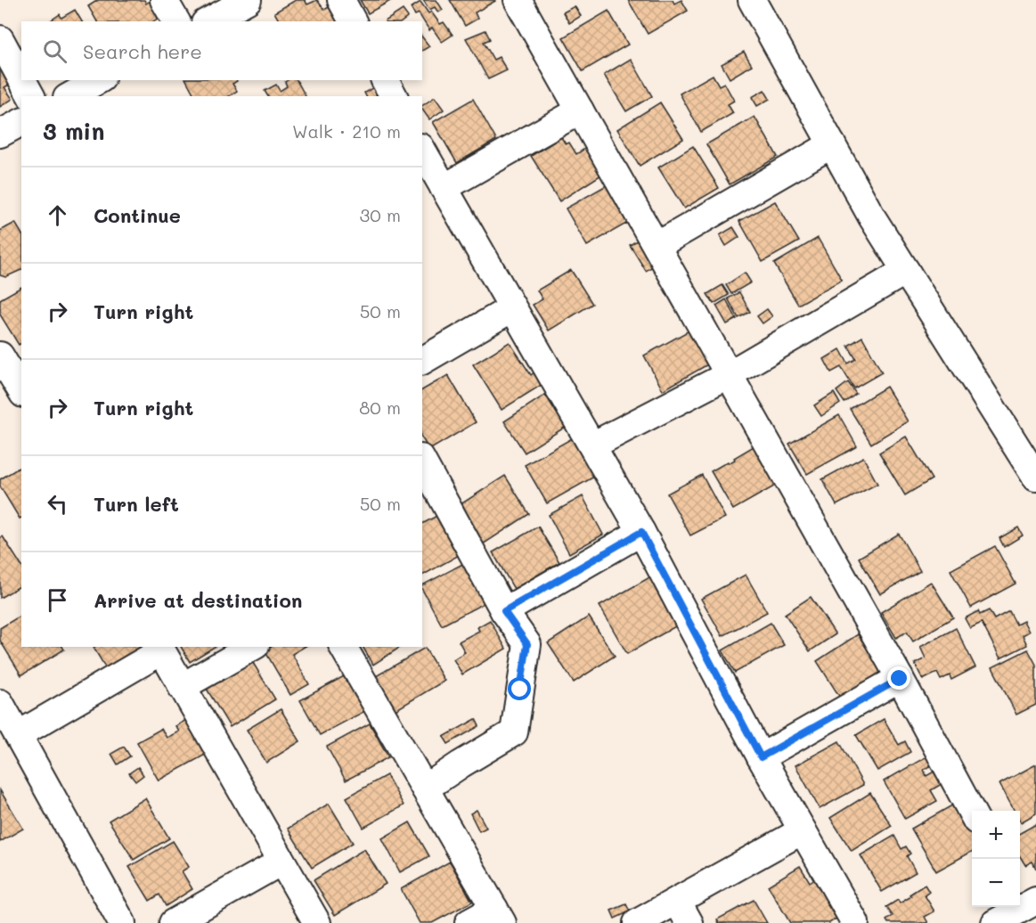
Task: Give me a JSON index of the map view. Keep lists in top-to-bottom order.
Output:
{
  "page": {
    "search": "Search here",
    "heading": ["3 min", "Walk · 210 m"],
    "list": [
      ["Continue", "30 m"],
      ["Turn right", "50 m"],
      ["Turn right", "80 m"],
      ["Turn left", "50 m"],
      "Arrive at destination"
    ],
    "map_buttons": ["+", "−"]
  }
}
